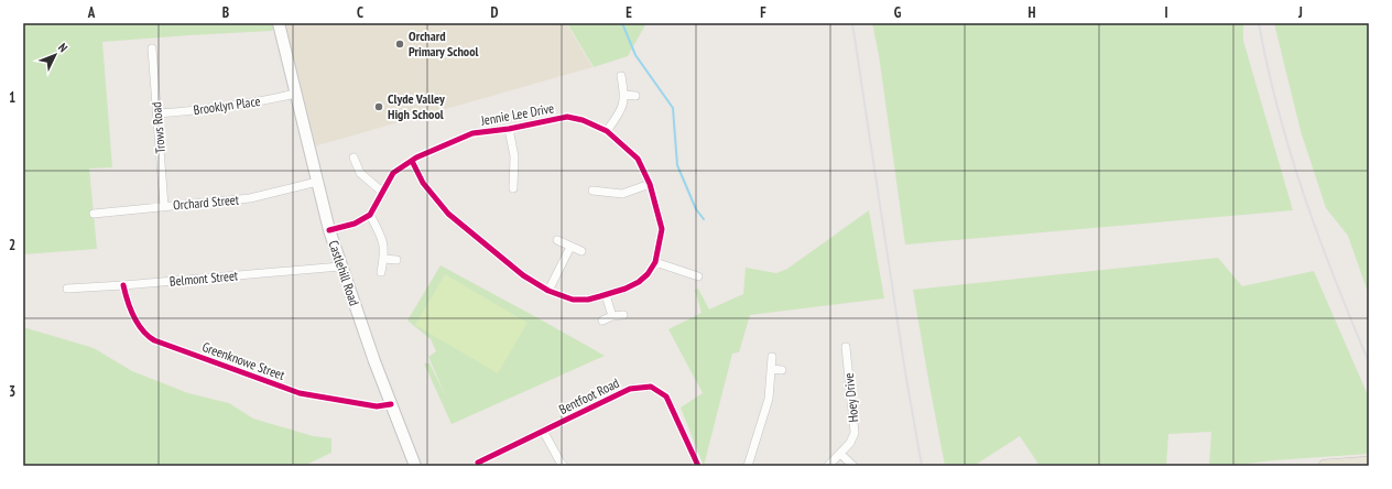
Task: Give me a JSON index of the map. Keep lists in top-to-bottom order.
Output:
{
  "streets": {
    "main road": ["Castlehill Road"],
    "street": [
      "Brooklyn Place",
      "Jennie Lee Drive",
      "Trows Road",
      "Orchard Street",
      "Belmont Street",
      "Greenknowe Street",
      "Bentfoot Road",
      "Hoey Drive"
    ]
  },
  "crossings": [
    ["Brooklyn Place", "Trows Road"],
    ["Brooklyn Place", "Castlehill Road"],
    ["Trows Road", "Orchard Street"],
    ["Orchard Street", "Castlehill Road"],
    ["Castlehill Road", "Belmont Street"],
    ["Castlehill Road", "Greenknowe Street"],
    ["Belmont Street", "Greenknowe Street"]
  ],
  "places": ["Orchard Primary School", "Clyde Valley High School"],
  "north": "top right",
  "grid": {
    "columns": [
      "A",
      "B",
      "C",
      "D",
      "E",
      "F",
      "G",
      "H",
      "I",
      "J"
    ],
    "rows": ["1", "2", "3"]
  }
}
